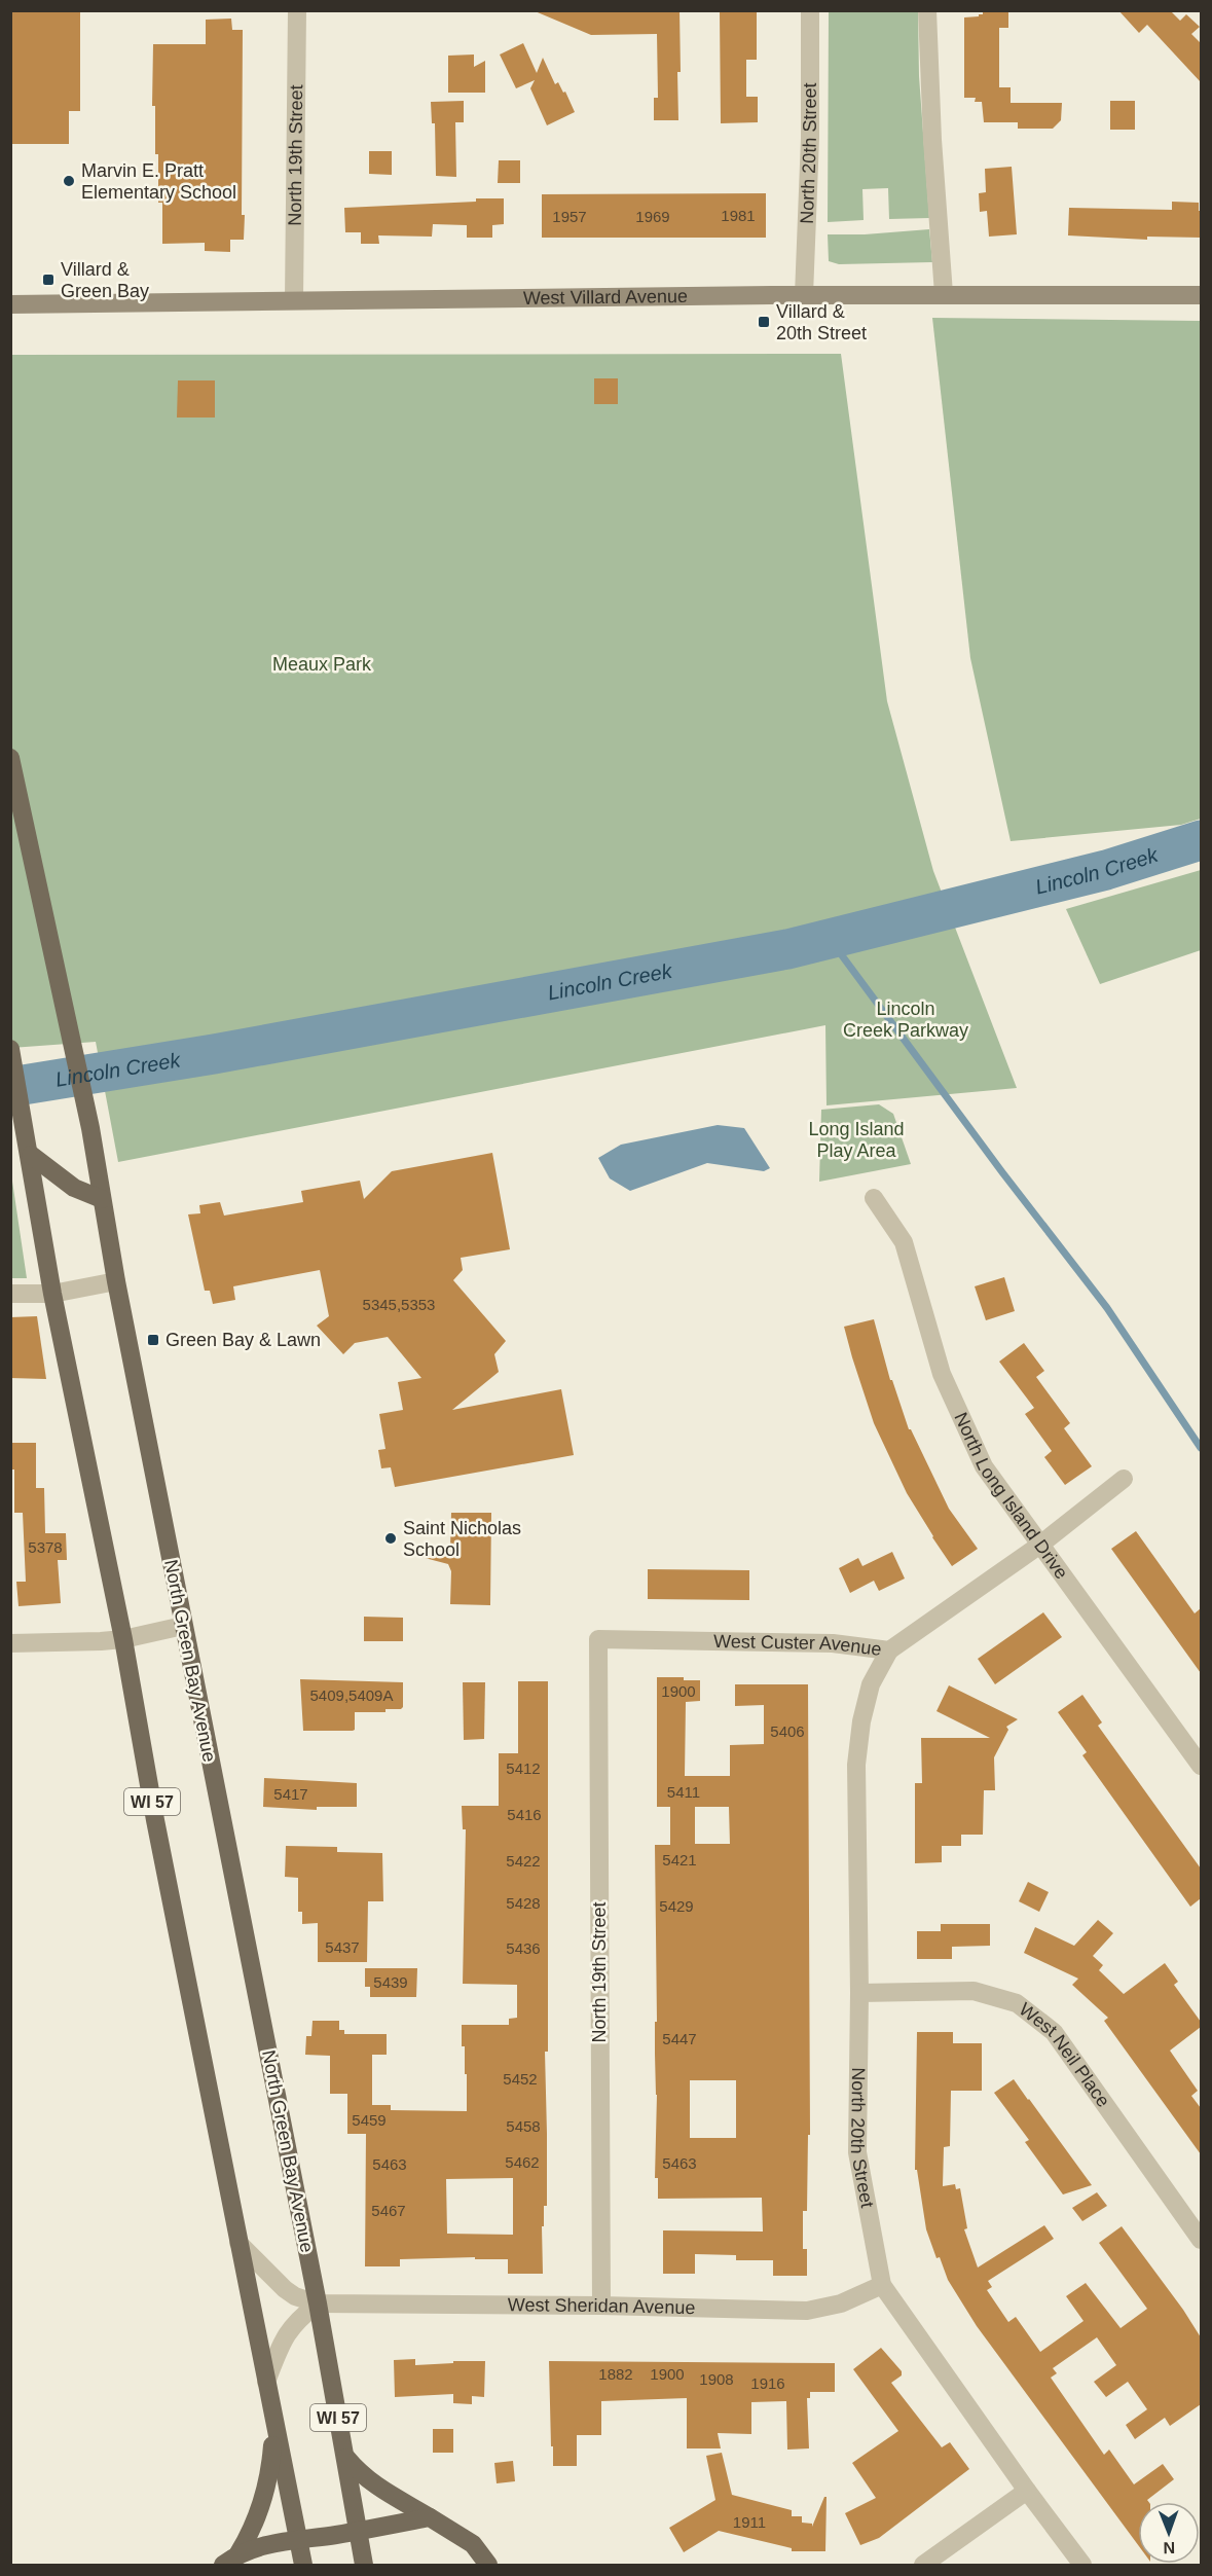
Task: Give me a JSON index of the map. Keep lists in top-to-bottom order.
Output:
{
  "streets": {
    "main road": ["North Green Bay Avenue", "WI 57"],
    "street": [
      "North 20th Street",
      "North 19th Street",
      "West Villard Avenue",
      "North Long Island Drive",
      "West Custer Avenue",
      "West Neil Place",
      "West Sheridan Avenue"
    ]
  },
  "crossings": [
    ["North 20th Street", "West Villard Avenue"],
    ["North 20th Street", "West Custer Avenue"],
    ["North 20th Street", "West Neil Place"],
    ["North 20th Street", "West Sheridan Avenue"],
    ["North 19th Street", "West Villard Avenue"],
    ["North 19th Street", "West Custer Avenue"],
    ["North 19th Street", "West Sheridan Avenue"],
    ["North Long Island Drive", "West Custer Avenue"],
    ["North Green Bay Avenue", "West Sheridan Avenue"],
    ["WI 57", "West Sheridan Avenue"]
  ],
  "water": ["Lincoln Creek"],
  "parks": ["Meaux Park", "Lincoln Creek Parkway", "Long Island Play Area"],
  "places": {
    "other": ["Marvin E. Pratt Elementary School", "Saint Nicholas School"],
    "transit": ["Villard & Green Bay", "Villard & 20th Street", "Green Bay & Lawn"]
  },
  "house_numbers": [
    "1981",
    "1957",
    "1969",
    "5345,5353",
    "5378",
    "1900",
    "5409,5409A",
    "5406",
    "5412",
    "5411",
    "5417",
    "5416",
    "5421",
    "5422",
    "5428",
    "5429",
    "5437",
    "5436",
    "5439",
    "5447",
    "5452",
    "5459",
    "5458",
    "5462",
    "5463",
    "5463",
    "5467",
    "1882",
    "1900",
    "1908",
    "1916",
    "1911"
  ],
  "north": "bottom"
}
